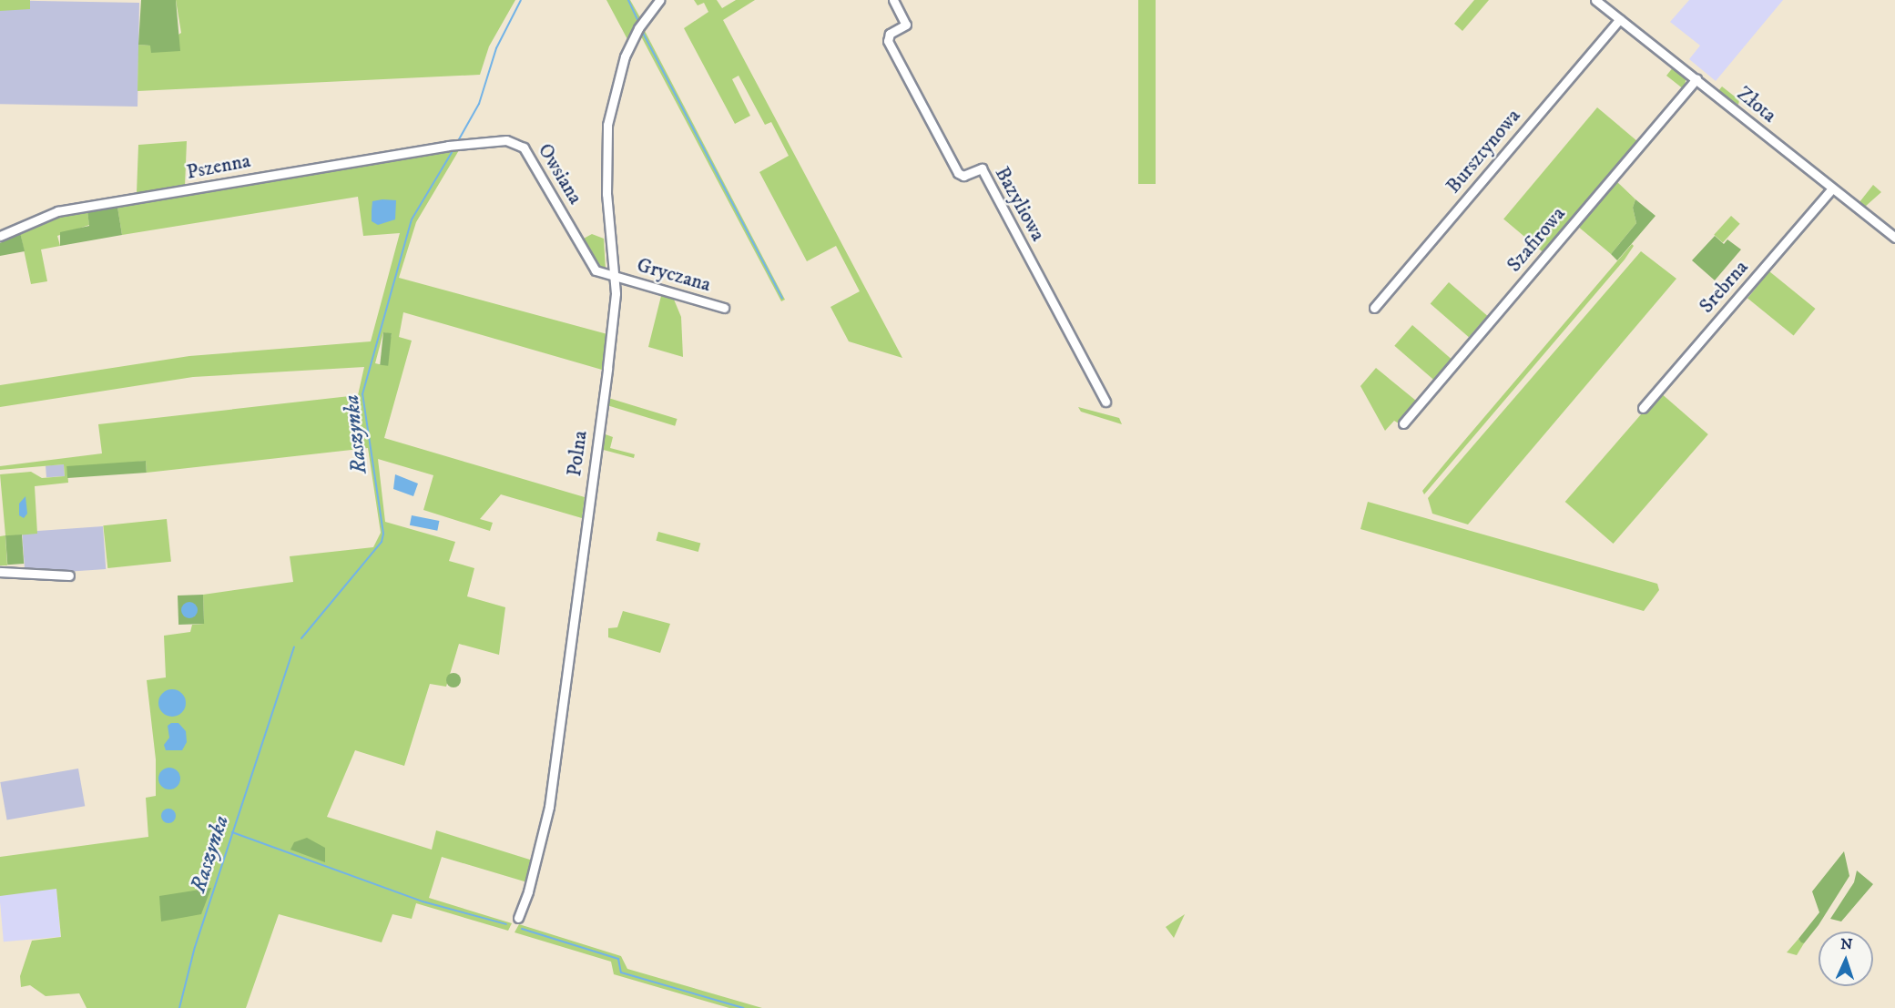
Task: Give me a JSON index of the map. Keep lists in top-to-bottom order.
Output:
{
  "streets": {
    "street": [
      "Złota",
      "Bursztynowa",
      "Pszenna",
      "Owsiana",
      "Bazyliowa",
      "Szafirowa",
      "Gryczana",
      "Srebrna",
      "Polna"
    ]
  },
  "crossings": [
    ["Złota", "Bursztynowa"],
    ["Złota", "Szafirowa"],
    ["Złota", "Srebrna"],
    ["Pszenna", "Owsiana"],
    ["Owsiana", "Gryczana"],
    ["Owsiana", "Polna"],
    ["Gryczana", "Polna"]
  ],
  "water": ["Raszynka"],
  "north": "top"
}
